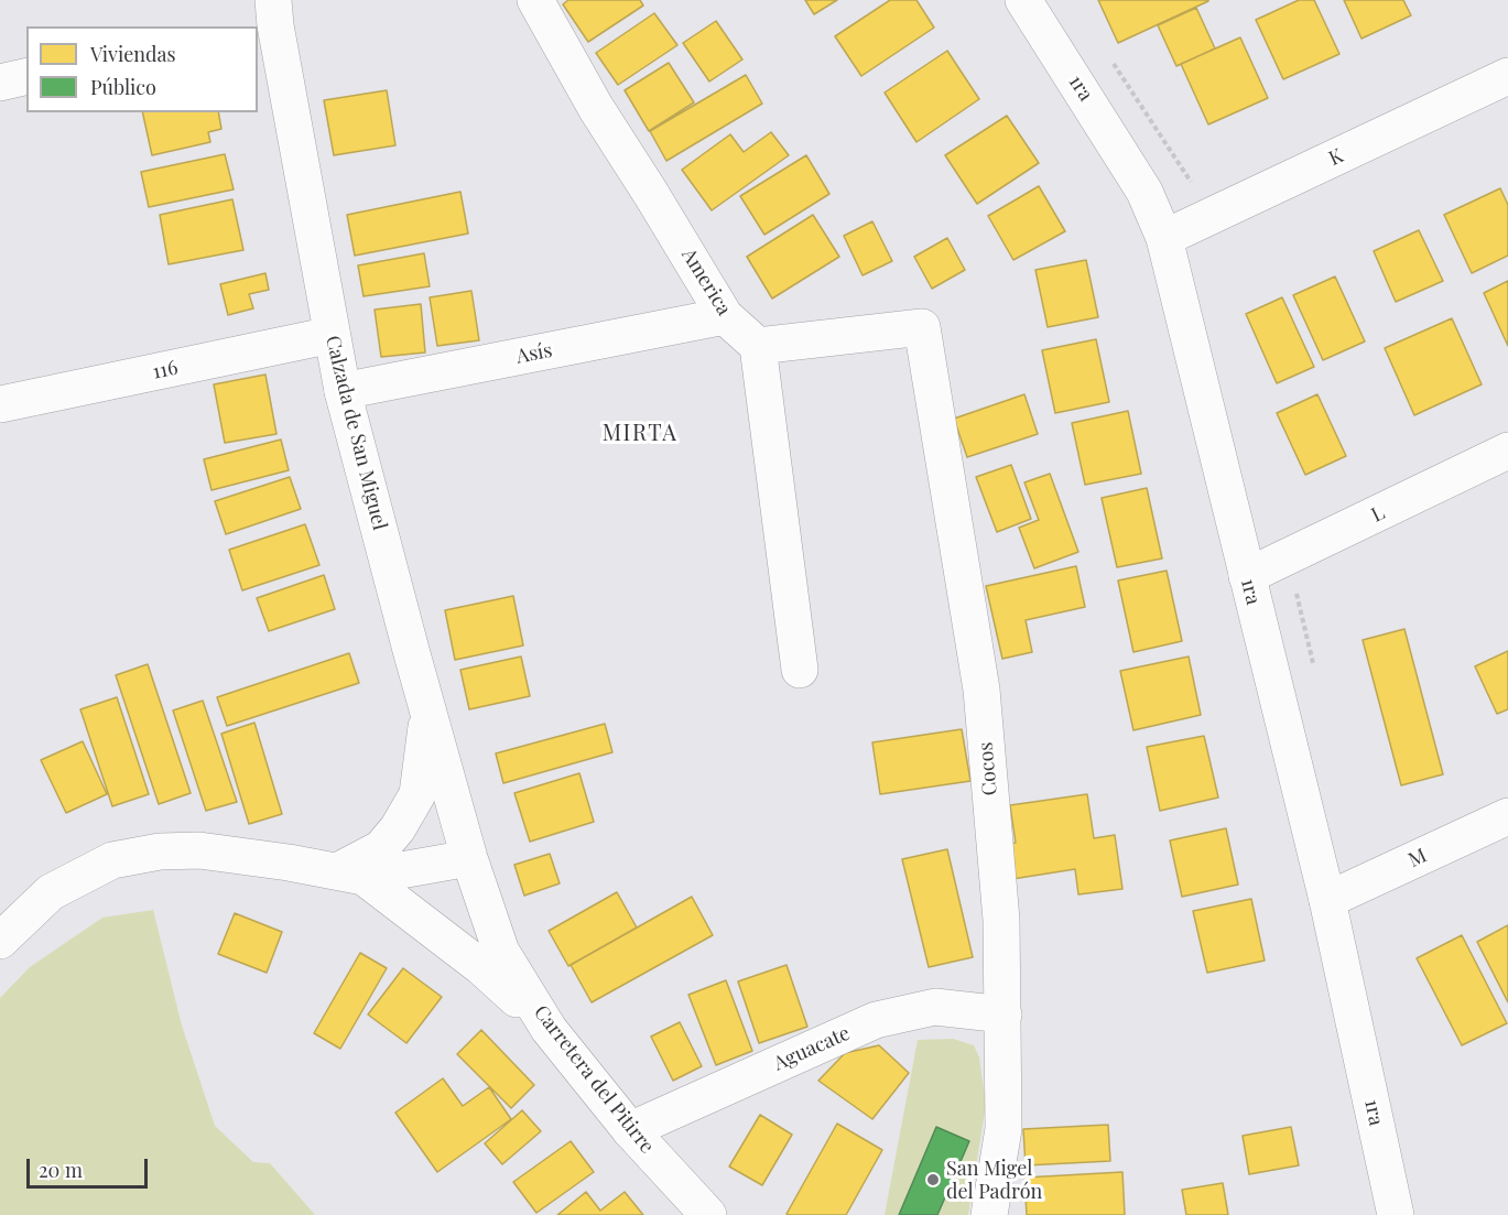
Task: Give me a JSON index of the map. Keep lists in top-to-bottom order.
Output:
{
  "streets": {
    "street": [
      "1ra",
      "K",
      "America",
      "Asís",
      "116",
      "Calzada de San Miguel",
      "L",
      "Cocos",
      "M",
      "Aguacate",
      "Carretera del Pitirre"
    ]
  },
  "crossings": [
    ["1ra", "K"],
    ["1ra", "L"],
    ["1ra", "M"],
    ["America", "Asís"],
    ["America", "Cocos"],
    ["Asís", "Calzada de San Miguel"],
    ["116", "Calzada de San Miguel"],
    ["Calzada de San Miguel", "Carretera del Pitirre"],
    ["Cocos", "Aguacate"],
    ["Aguacate", "Carretera del Pitirre"]
  ],
  "districts": ["MIRTA"],
  "places": ["San Migel del Padrón"],
  "legend": ["Viviendas", "Público"],
  "scale_bar": "20 m"
}
